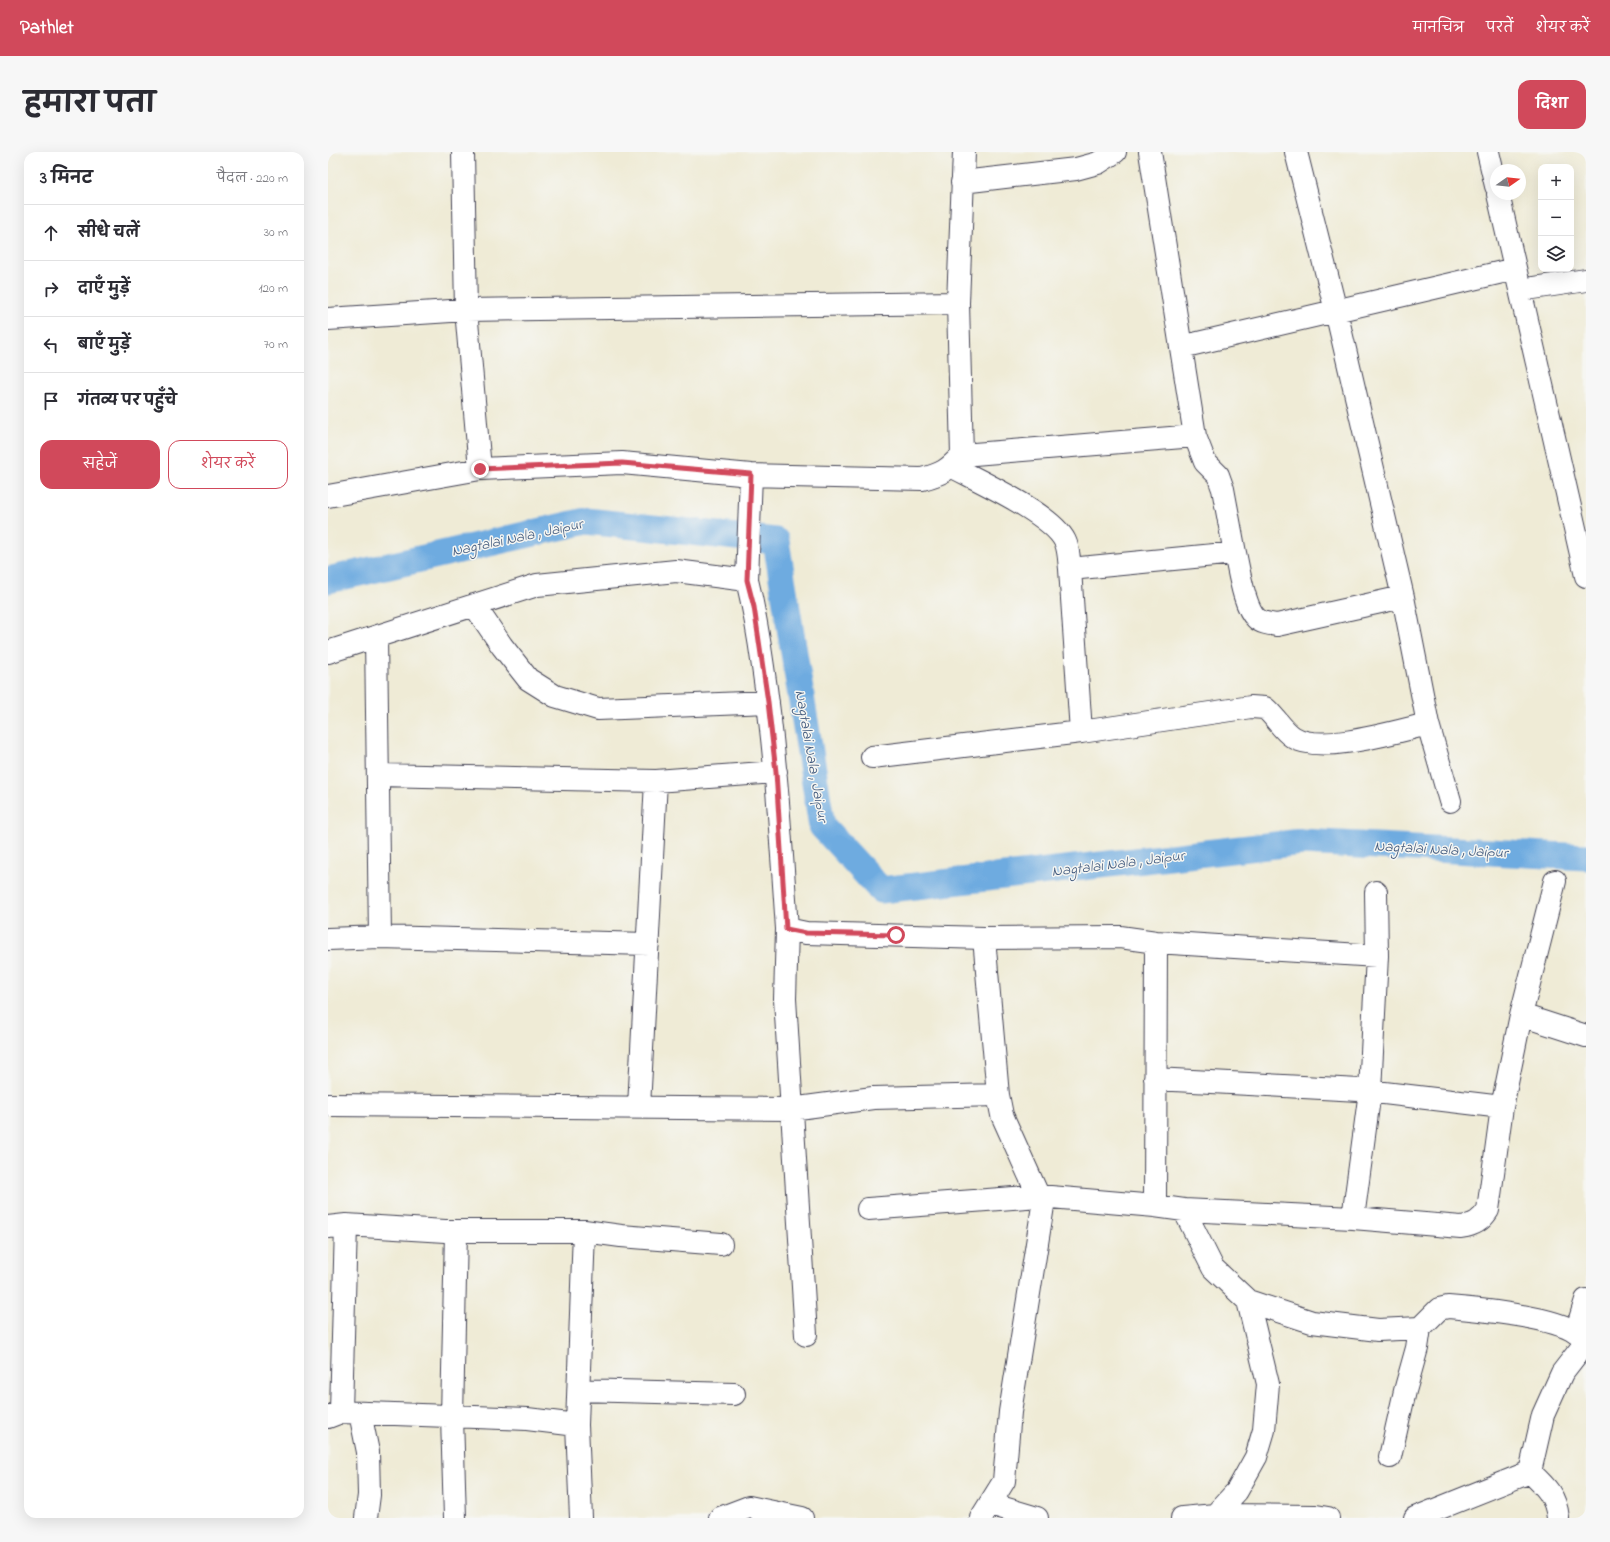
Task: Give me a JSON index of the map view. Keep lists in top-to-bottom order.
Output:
{
  "water": ["Nagtalai Nala , Jaipur"],
  "north": "right",
  "page": {
    "header": "Pathlet",
    "nav": ["मानचित्र", "परतें", "शेयर करें"],
    "title": "हमारा पता",
    "buttons": [
      "दिशा",
      ["सहेजें", "शेयर करें"]
    ],
    "heading": ["3 मिनट", "पैदल · 220 m"],
    "map_buttons": ["+", "−"],
    "list": [
      ["सीधे चलें", "30 m"],
      ["दाएँ मुड़ें", "120 m"],
      ["बाएँ मुड़ें", "70 m"],
      "गंतव्य पर पहुँचे"
    ]
  }
}
